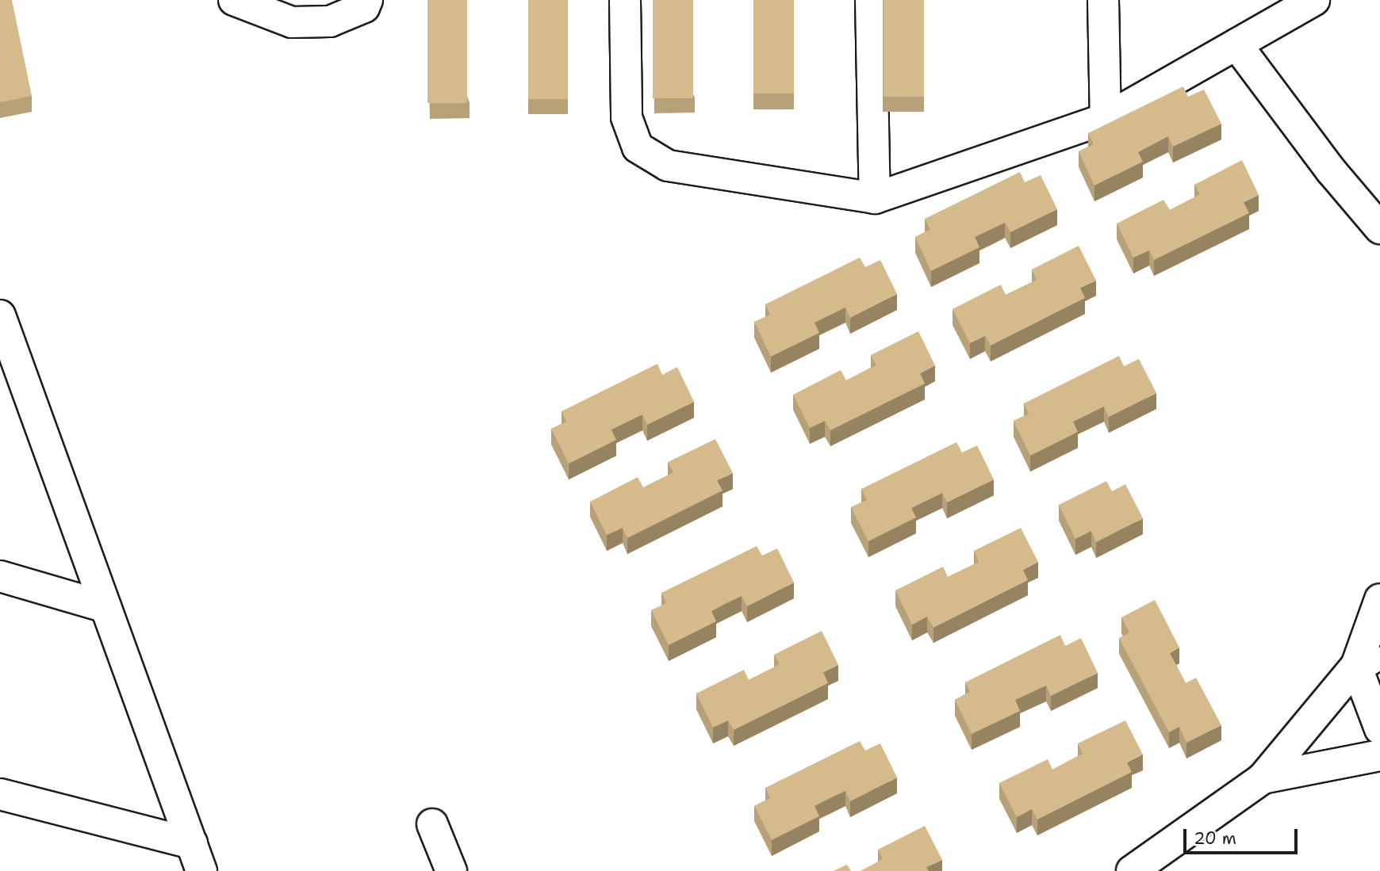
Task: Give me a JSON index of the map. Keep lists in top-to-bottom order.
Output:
{
  "scale_bar": "20 m"
}
